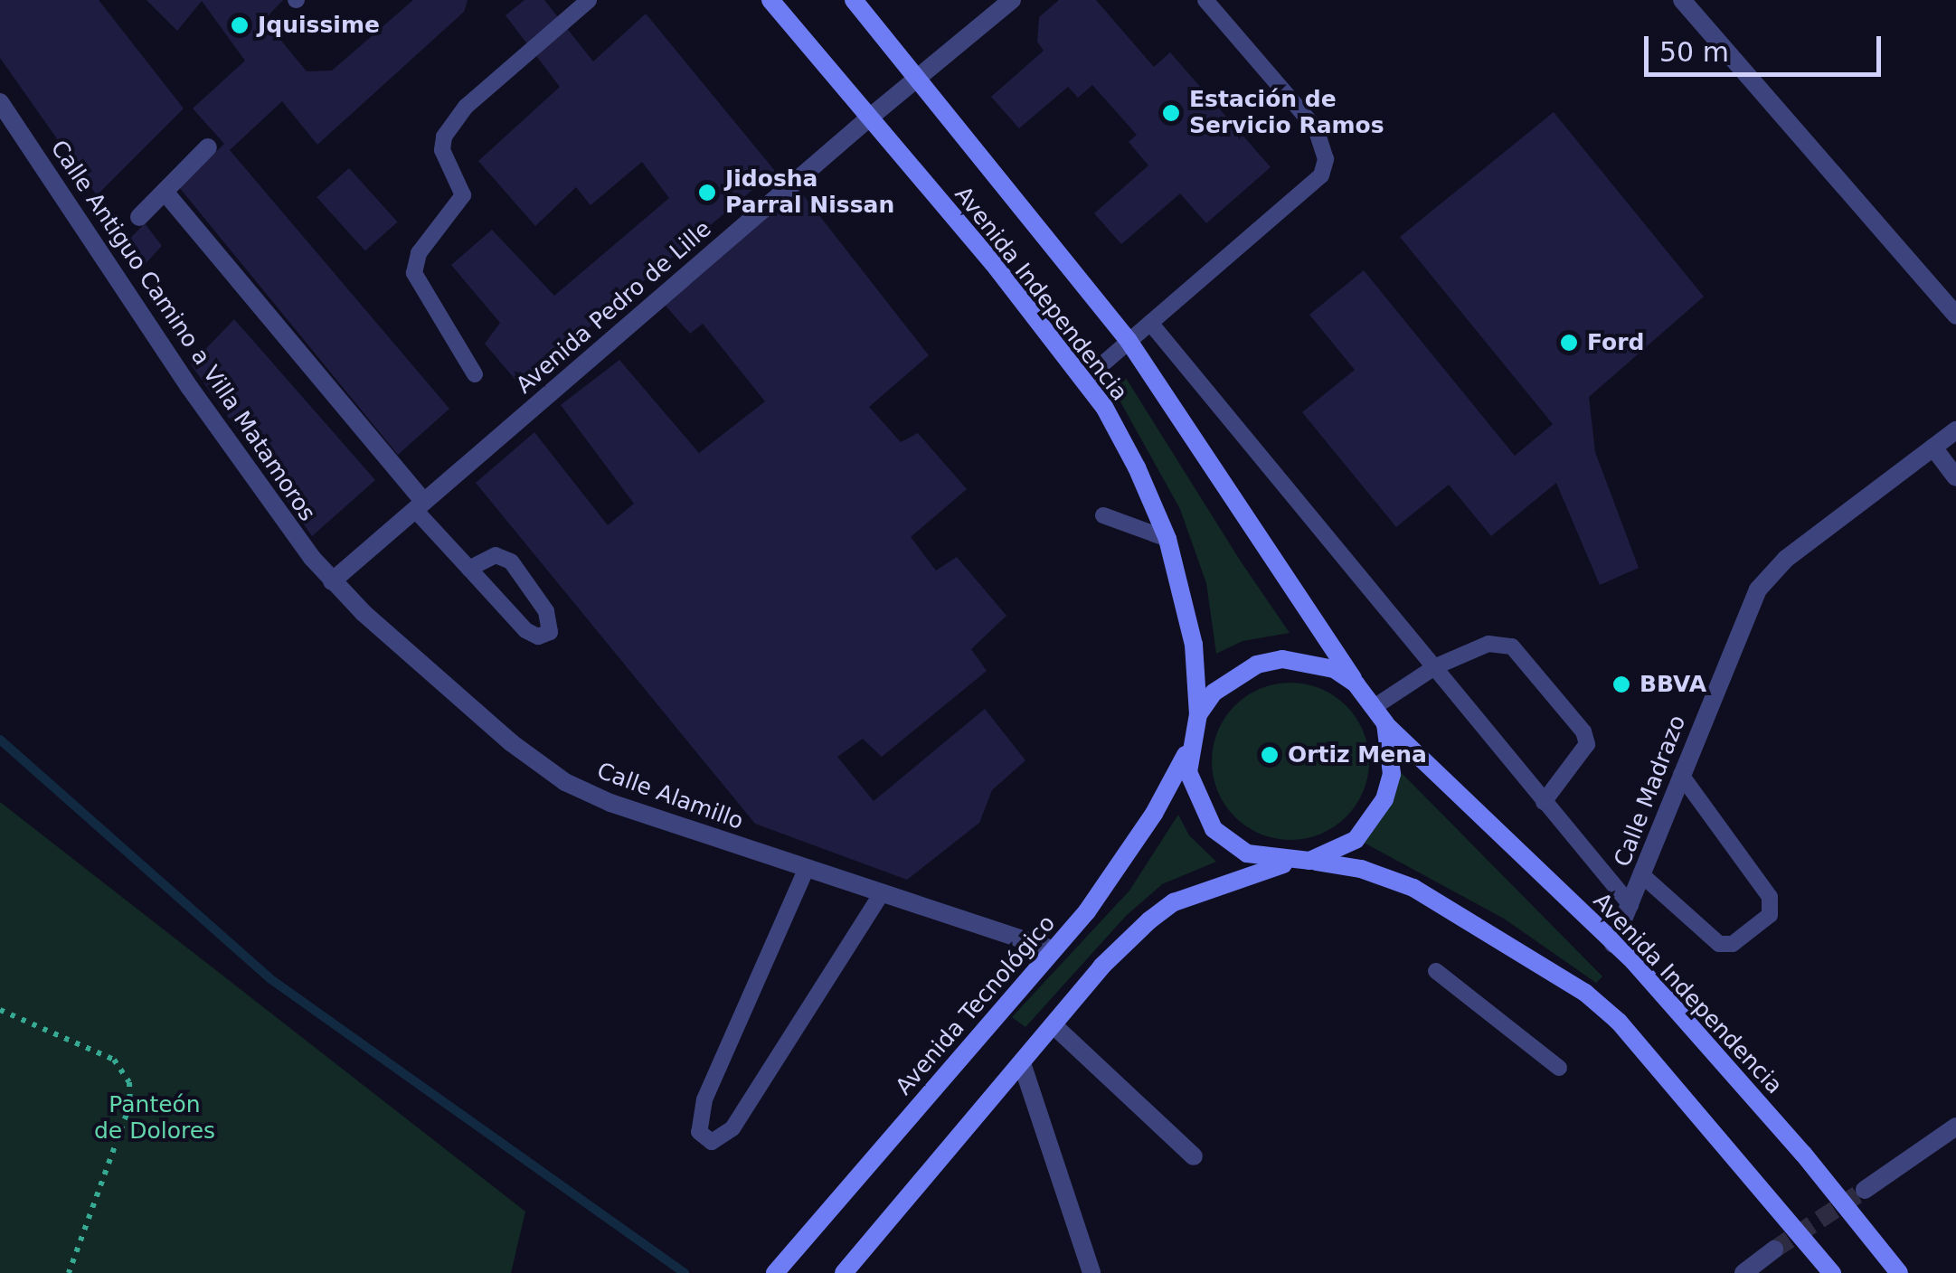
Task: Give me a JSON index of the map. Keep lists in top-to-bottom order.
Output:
{
  "streets": {
    "main road": ["Avenida Independencia", "Avenida Tecnológico"],
    "street": [
      "Avenida Pedro de Lille",
      "Calle Antiguo Camino a Villa Matamoros",
      "Calle Madrazo",
      "Calle Alamillo"
    ]
  },
  "crossings": [
    ["Avenida Independencia", "Avenida Pedro de Lille"],
    ["Avenida Independencia", "Calle Madrazo"],
    ["Avenida Independencia", "Avenida Tecnológico"],
    ["Avenida Pedro de Lille", "Calle Antiguo Camino a Villa Matamoros"],
    ["Avenida Pedro de Lille", "Calle Alamillo"],
    ["Calle Antiguo Camino a Villa Matamoros", "Calle Alamillo"],
    ["Calle Alamillo", "Avenida Tecnológico"]
  ],
  "parks": ["Panteón de Dolores"],
  "places": [
    "Jquissime",
    "Estación de Servicio Ramos",
    "Jidosha Parral Nissan",
    "Ford",
    "BBVA",
    "Ortiz Mena"
  ],
  "scale_bar": "50 m"
}
